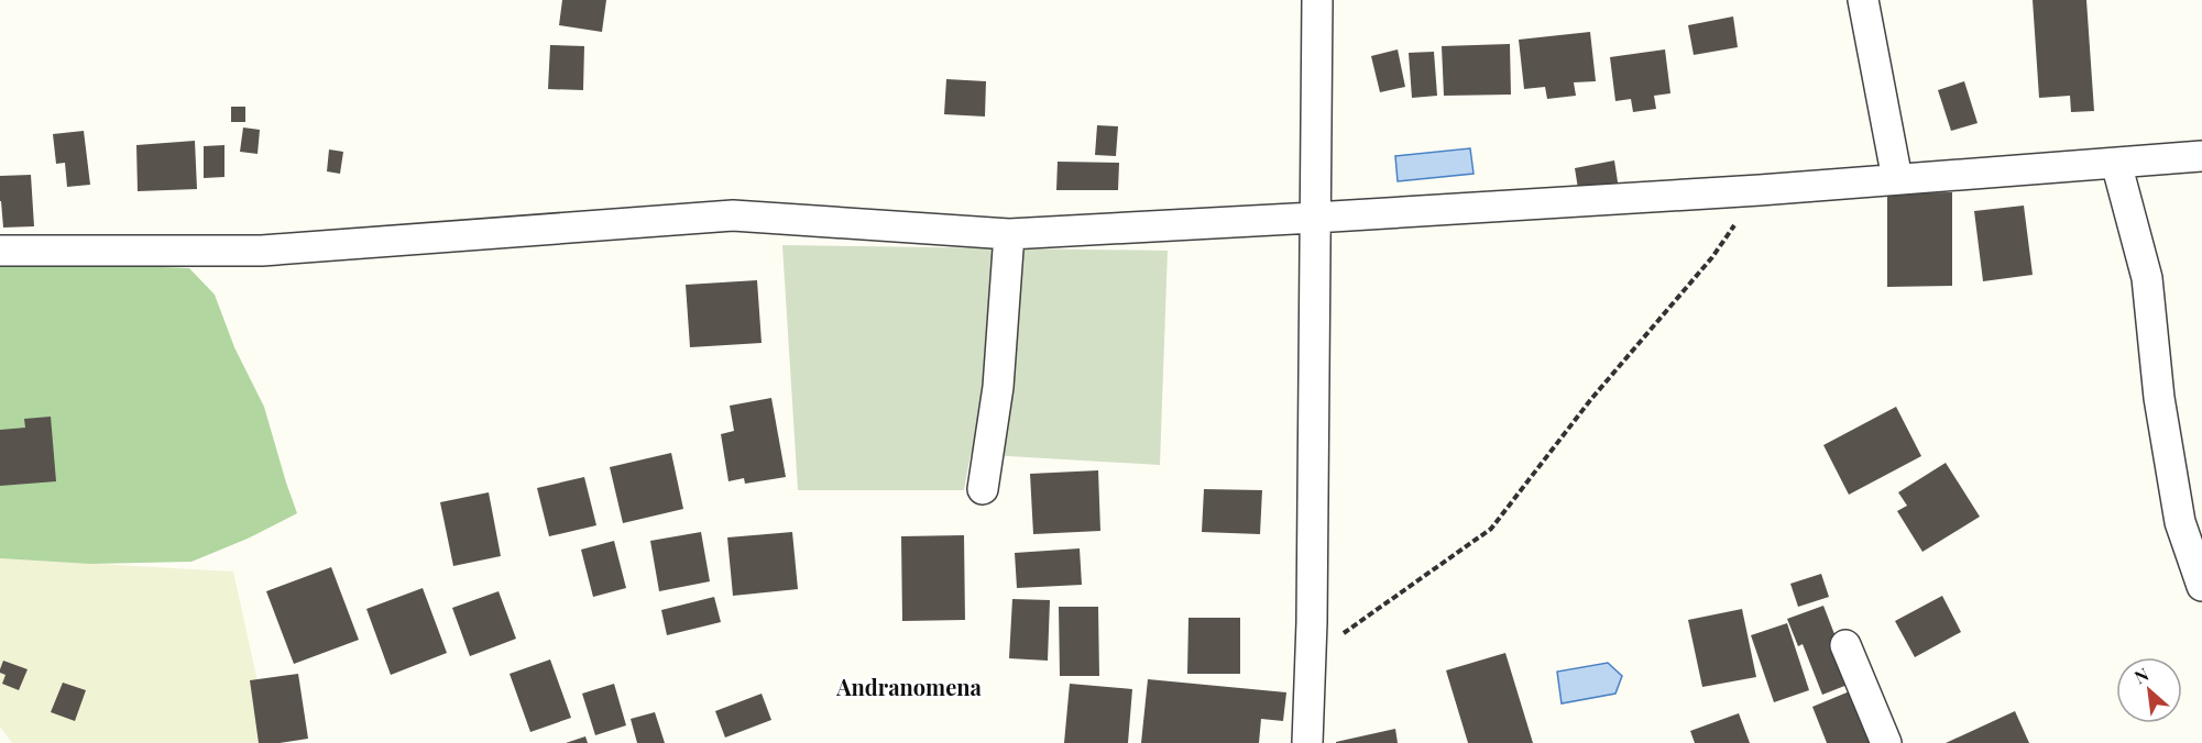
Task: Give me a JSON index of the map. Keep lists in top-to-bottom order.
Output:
{
  "districts": ["Andranomena"],
  "north": "top left"
}
